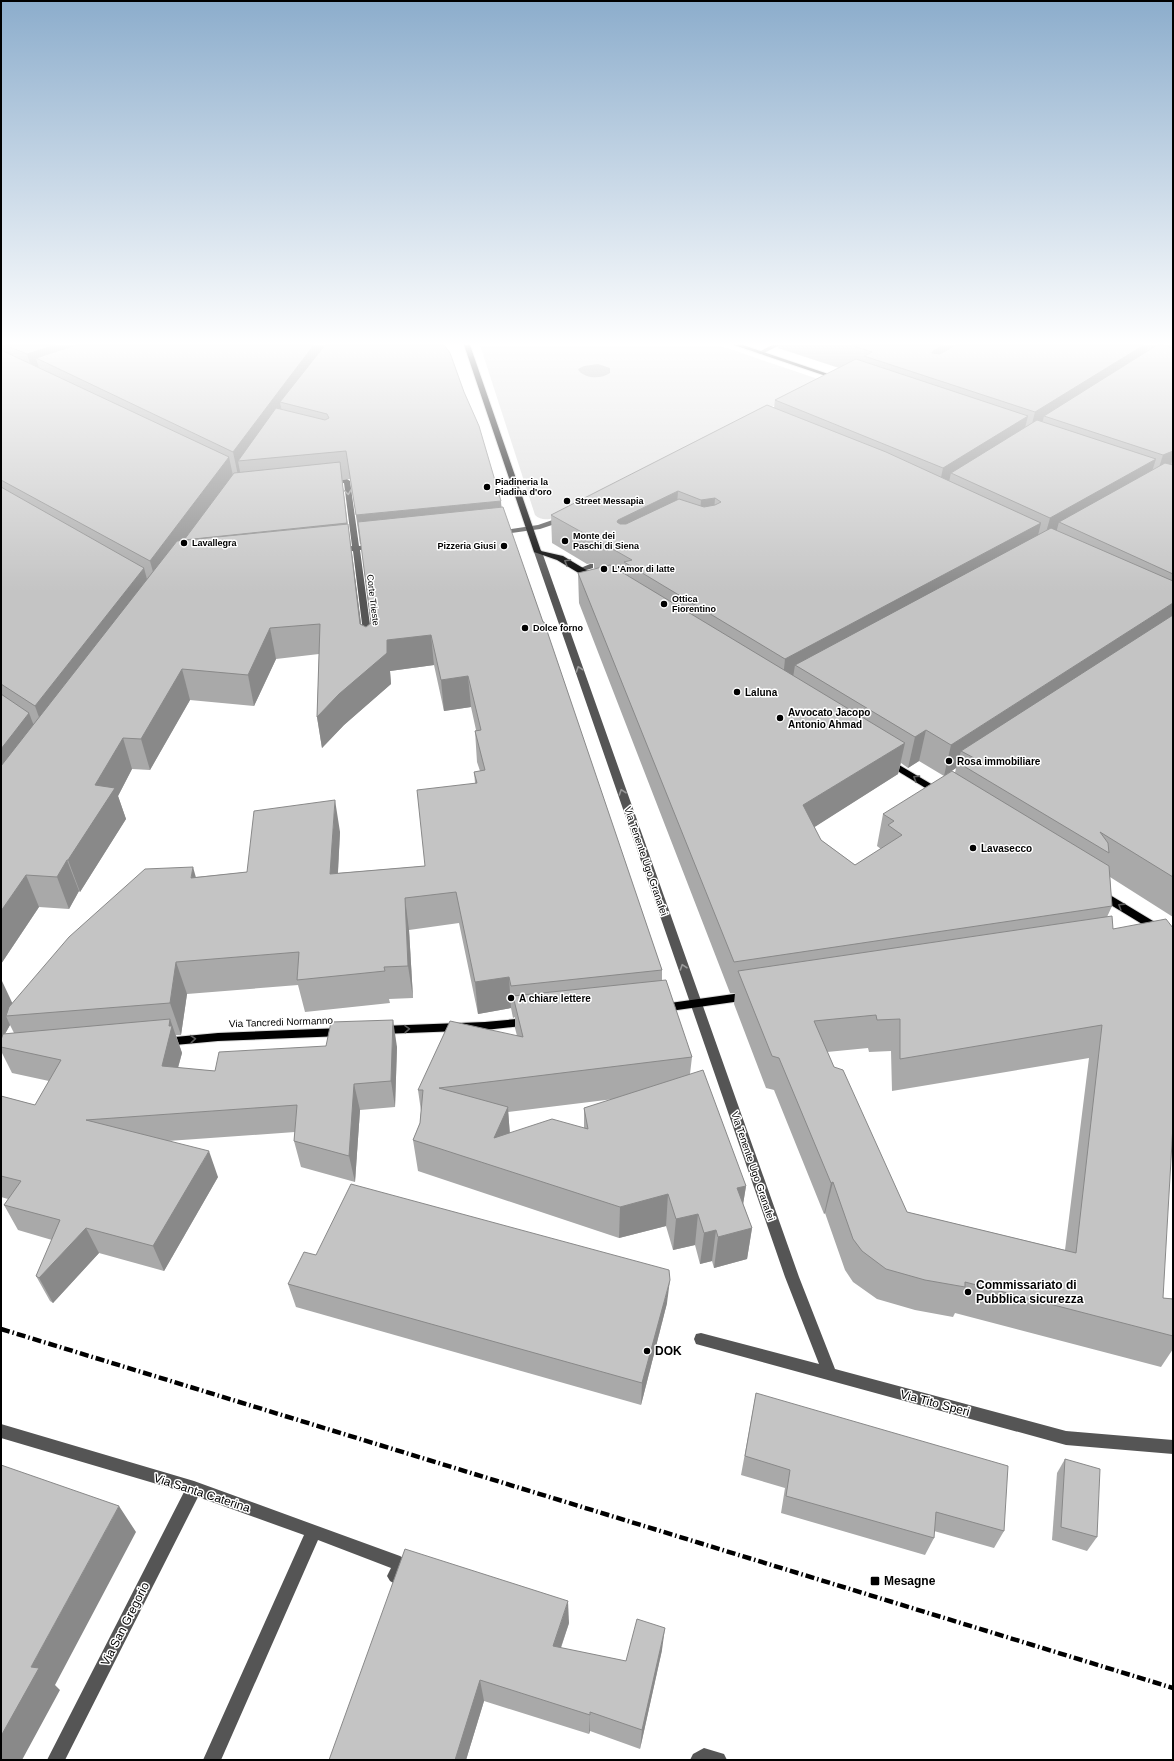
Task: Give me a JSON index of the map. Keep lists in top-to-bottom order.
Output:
{
  "streets": {
    "main road": ["Via Tenente Ugo Granafei", "Via Tancredi Normanno"],
    "street": [
      "Corte Trieste",
      "Via Tito Speri",
      "Via Santa Caterina",
      "Via San Gregorio"
    ]
  },
  "crossings": [
    ["Via Tenente Ugo Granafei", "Via Tito Speri"],
    ["Via Santa Caterina", "Via San Gregorio"]
  ],
  "one_way": ["Corte Trieste", "Via Tenente Ugo Granafei", "Via Tancredi Normanno"],
  "places": {
    "other": [
      "Piadineria la Piadina d'oro",
      "Street Messapia",
      "Monte dei Paschi di Siena",
      "Lavallegra",
      "Pizzeria Giusi",
      "L'Amor di latte",
      "Ottica Fiorentino",
      "Dolce forno",
      "Laluna",
      "Avvocato Jacopo Antonio Ahmad",
      "Rosa immobiliare",
      "Lavasecco",
      "A chiare lettere",
      "Commissariato di Pubblica sicurezza",
      "DOK"
    ],
    "transit": ["Mesagne"]
  }
}
